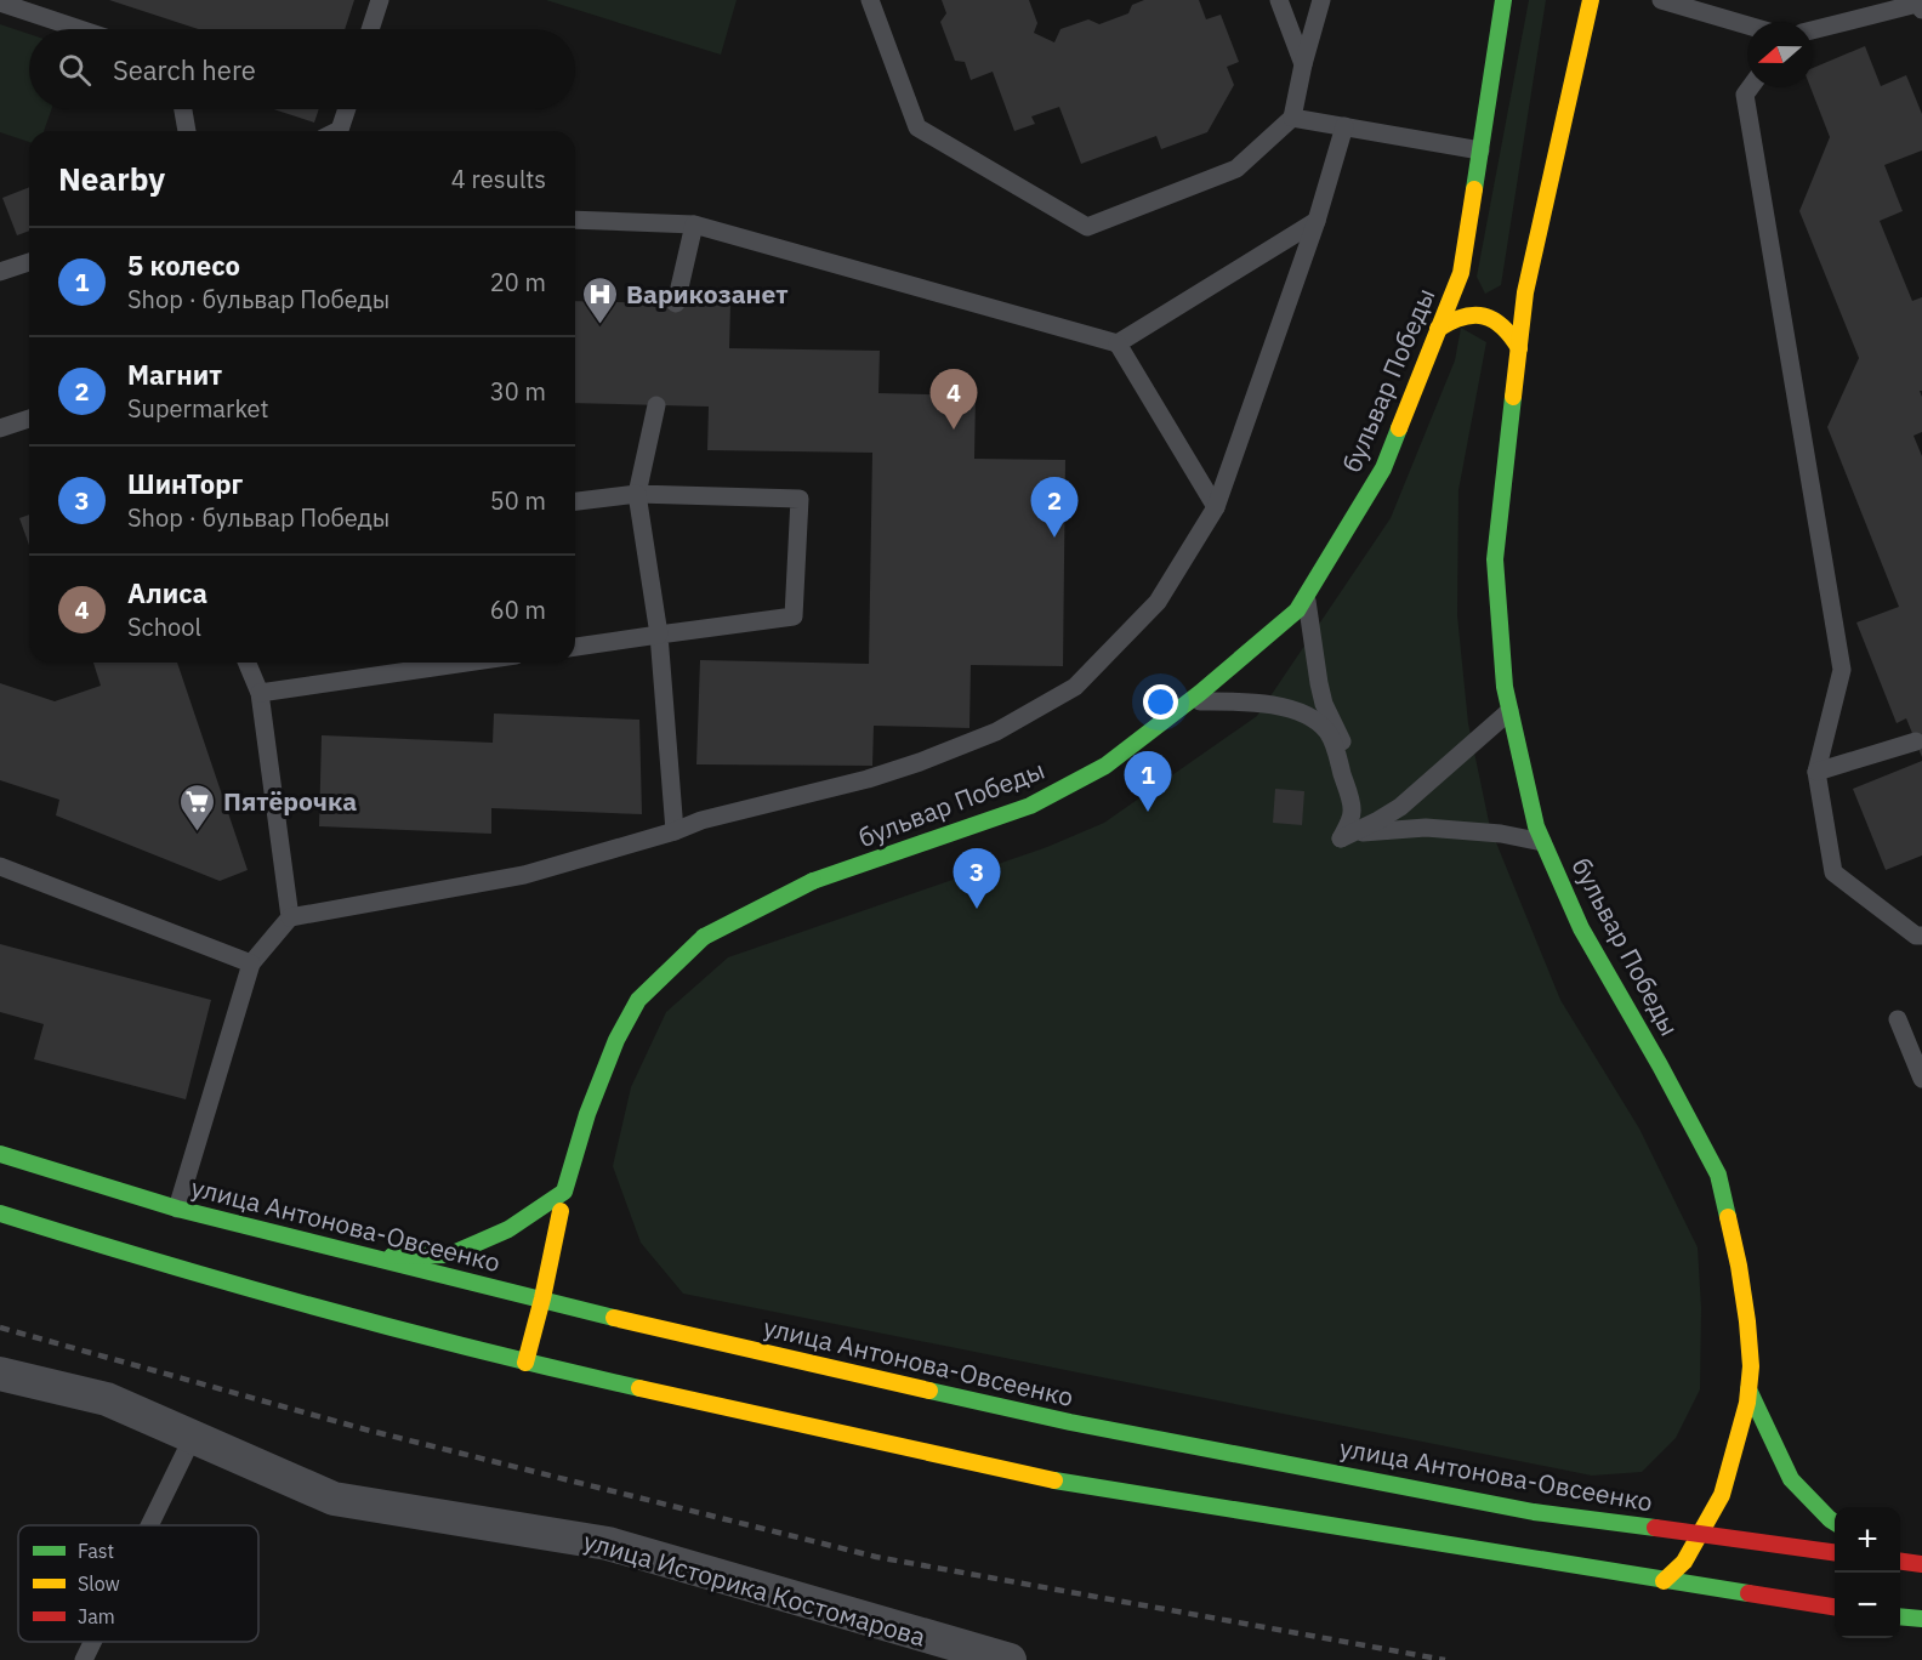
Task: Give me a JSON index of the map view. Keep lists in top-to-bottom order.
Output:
{
  "streets": {
    "main road": ["бульвар Победы", "улица Антонова-Овсеенко"],
    "street": ["улица Историка Костомарова"]
  },
  "crossings": [
    ["бульвар Победы", "улица Антонова-Овсеенко"]
  ],
  "places": {
    "hospital": ["Варикозанет"],
    "supermarket": ["Пятёрочка"]
  },
  "legend": ["Fast", "Slow", "Jam"],
  "north": "left",
  "page": {
    "search": "Search here",
    "heading": ["Nearby", "4 results"],
    "list": [
      {
        "mark": "1",
        "name": "5 колесо",
        "note": "Shop · бульвар Победы",
        "value": "20 m"
      },
      {
        "mark": "2",
        "name": "Магнит",
        "note": "Supermarket",
        "value": "30 m"
      },
      {
        "mark": "3",
        "name": "ШинТорг",
        "note": "Shop · бульвар Победы",
        "value": "50 m"
      },
      {
        "mark": "4",
        "name": "Алиса",
        "note": "School",
        "value": "60 m"
      }
    ],
    "pins": [
      "4",
      "2",
      "1",
      "3"
    ],
    "map_buttons": ["+", "−"]
  }
}
